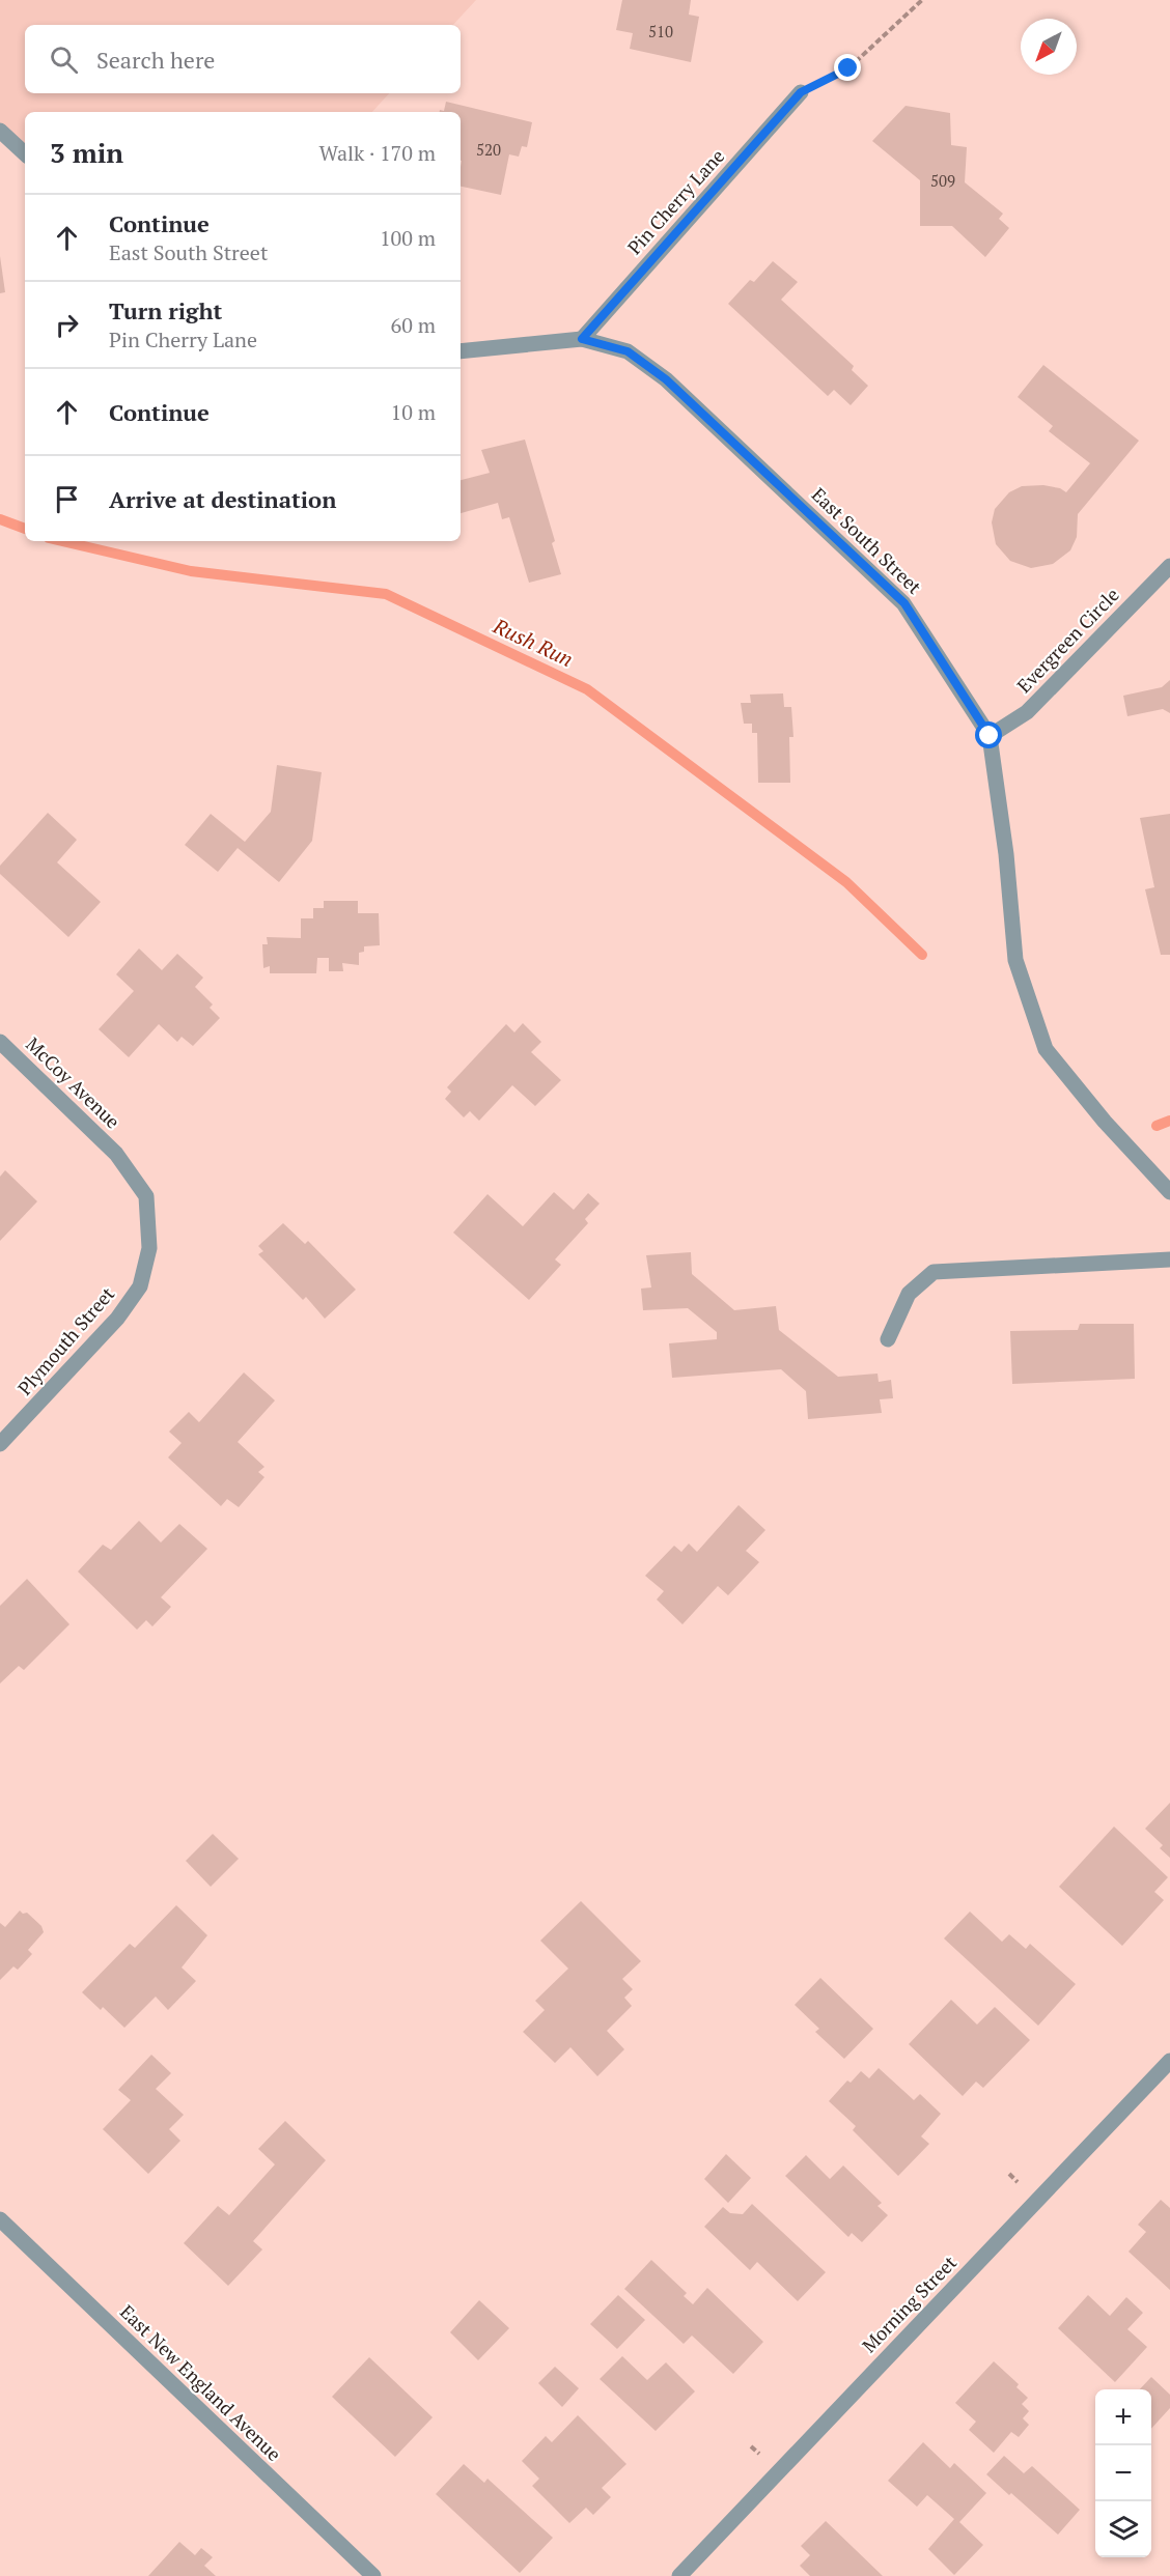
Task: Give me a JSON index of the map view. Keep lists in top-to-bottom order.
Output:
{
  "streets": {
    "street": [
      "Pin Cherry Lane",
      "East South Street",
      "Evergreen Circle",
      "McCoy Avenue",
      "Plymouth Street",
      "Morning Street",
      "East New England Avenue"
    ]
  },
  "crossings": [
    ["Pin Cherry Lane", "East South Street"],
    ["East South Street", "Evergreen Circle"],
    ["McCoy Avenue", "Plymouth Street"]
  ],
  "water": ["Rush Run"],
  "house_numbers": ["510", "520", "509"],
  "north": "bottom left",
  "page": {
    "search": "Search here",
    "heading": ["3 min", "Walk · 170 m"],
    "list": [
      ["Continue", "East South Street", "100 m"],
      ["Turn right", "Pin Cherry Lane", "60 m"],
      ["Continue", "10 m"],
      "Arrive at destination"
    ],
    "map_buttons": ["+", "−"]
  }
}
